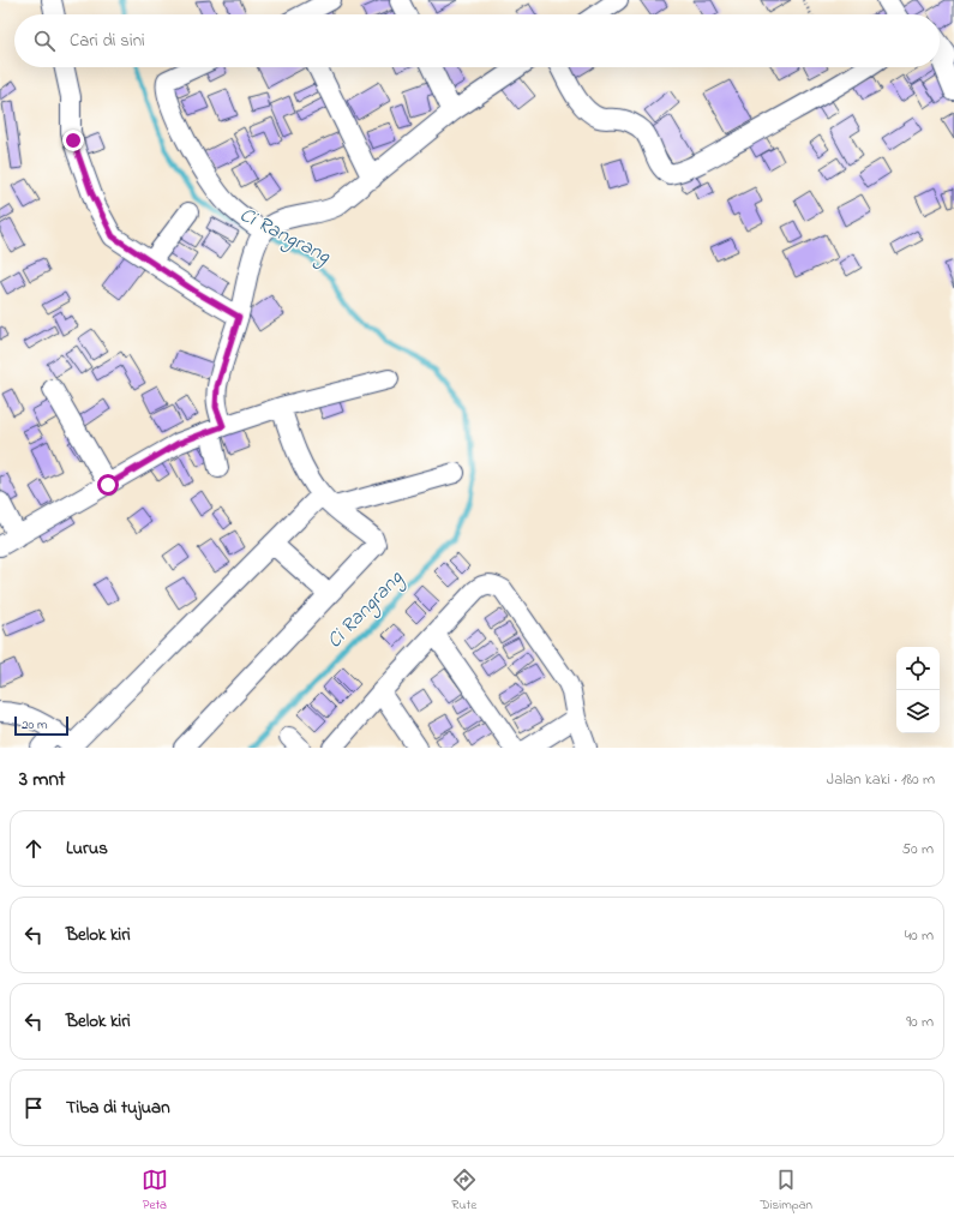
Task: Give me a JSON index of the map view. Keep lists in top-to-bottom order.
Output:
{
  "water": ["Ci Rangrang"],
  "scale_bar": "20 m",
  "page": {
    "search": "Cari di sini",
    "scale": "20 m",
    "heading": ["3 mnt", "Jalan kaki · 180 m"],
    "list": [
      ["Lurus", "50 m"],
      ["Belok kiri", "40 m"],
      ["Belok kiri", "90 m"],
      "Tiba di tujuan"
    ],
    "nav": ["Peta", "Rute", "Disimpan"]
  }
}
